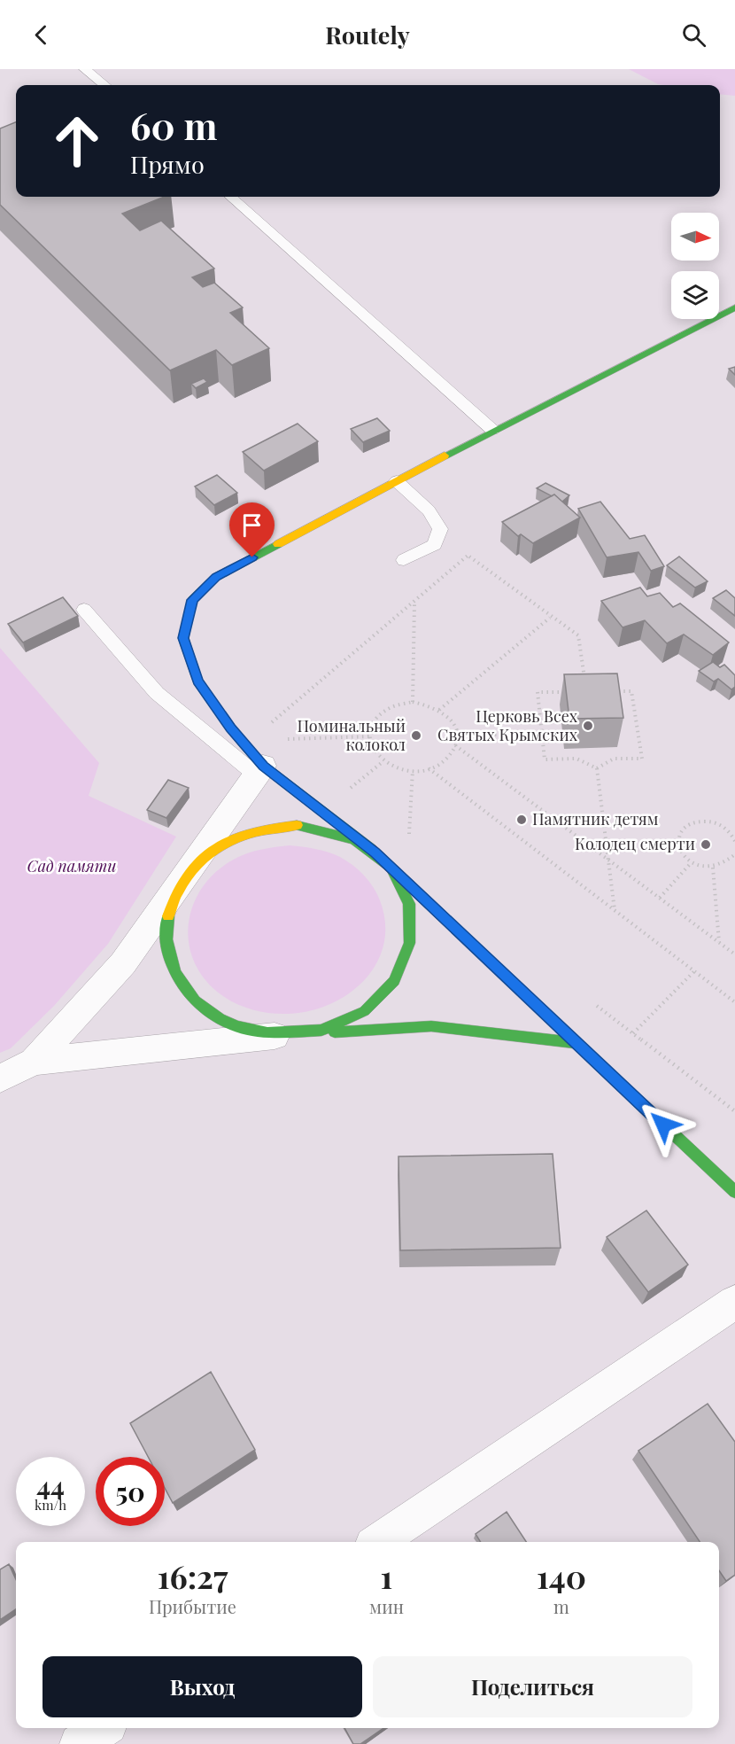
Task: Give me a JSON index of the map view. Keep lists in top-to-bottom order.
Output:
{
  "parks": ["Сад памяти"],
  "places": [
    "Церковь Всех Святых Крымских",
    "Поминальный колокол",
    "Памятник детям",
    "Колодец смерти"
  ],
  "north": "right",
  "page": {
    "header": "Routely",
    "turn": ["60 m", "Прямо"],
    "speed": "44 km/h",
    "limit": "50",
    "eta": [
      "16:27",
      "Прибытие",
      "1",
      "мин",
      "140",
      "m"
    ],
    "buttons": ["Выход", "Поделиться"]
  }
}
